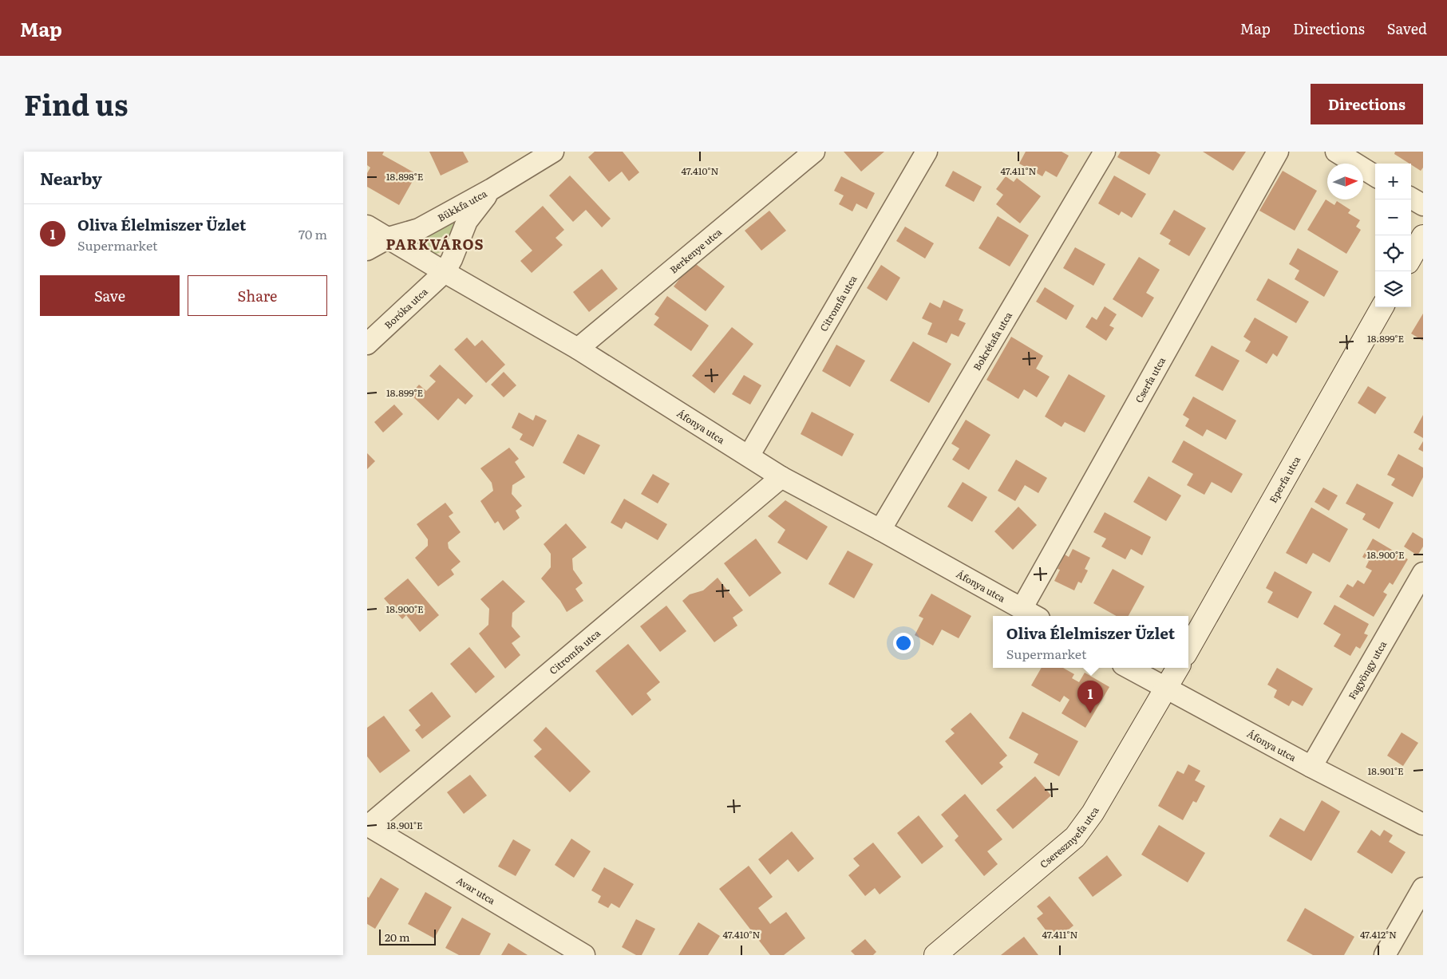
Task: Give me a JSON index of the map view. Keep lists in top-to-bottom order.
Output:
{
  "streets": {
    "street": [
      "Bükkfa utca",
      "Berkenye utca",
      "Citromfa utca",
      "Boróka utca",
      "Bokrétafa utca",
      "Cserfa utca",
      "Áfonya utca",
      "Eperfa utca",
      "Fagyöngy utca",
      "Cseresznyefa utca",
      "Avar utca"
    ]
  },
  "crossings": [
    ["Bükkfa utca", "Áfonya utca"],
    ["Berkenye utca", "Áfonya utca"],
    ["Citromfa utca", "Áfonya utca"],
    ["Citromfa utca", "Avar utca"],
    ["Boróka utca", "Áfonya utca"],
    ["Bokrétafa utca", "Áfonya utca"],
    ["Cserfa utca", "Áfonya utca"],
    ["Áfonya utca", "Fagyöngy utca"],
    ["Áfonya utca", "Cseresznyefa utca"]
  ],
  "districts": ["PARKVÁROS"],
  "scale_bar": "20 m",
  "north": "right",
  "page": {
    "header": "Map",
    "nav": ["Map", "Directions", "Saved"],
    "title": "Find us",
    "buttons": [
      "Directions",
      ["Save", "Share"]
    ],
    "heading": "Nearby",
    "map_buttons": ["+", "−"],
    "list": [
      {
        "mark": "1",
        "name": "Oliva Élelmiszer Üzlet",
        "note": "Supermarket",
        "value": "70 m"
      }
    ],
    "popup": ["Oliva Élelmiszer Üzlet", "Supermarket"],
    "pins": "1",
    "scale": "20 m"
  },
  "coordinates": [
    "47.410°N",
    "47.411°N",
    "18.898°E",
    "18.899°E",
    "18.900°E",
    "18.901°E",
    "47.412°N"
  ]
}
